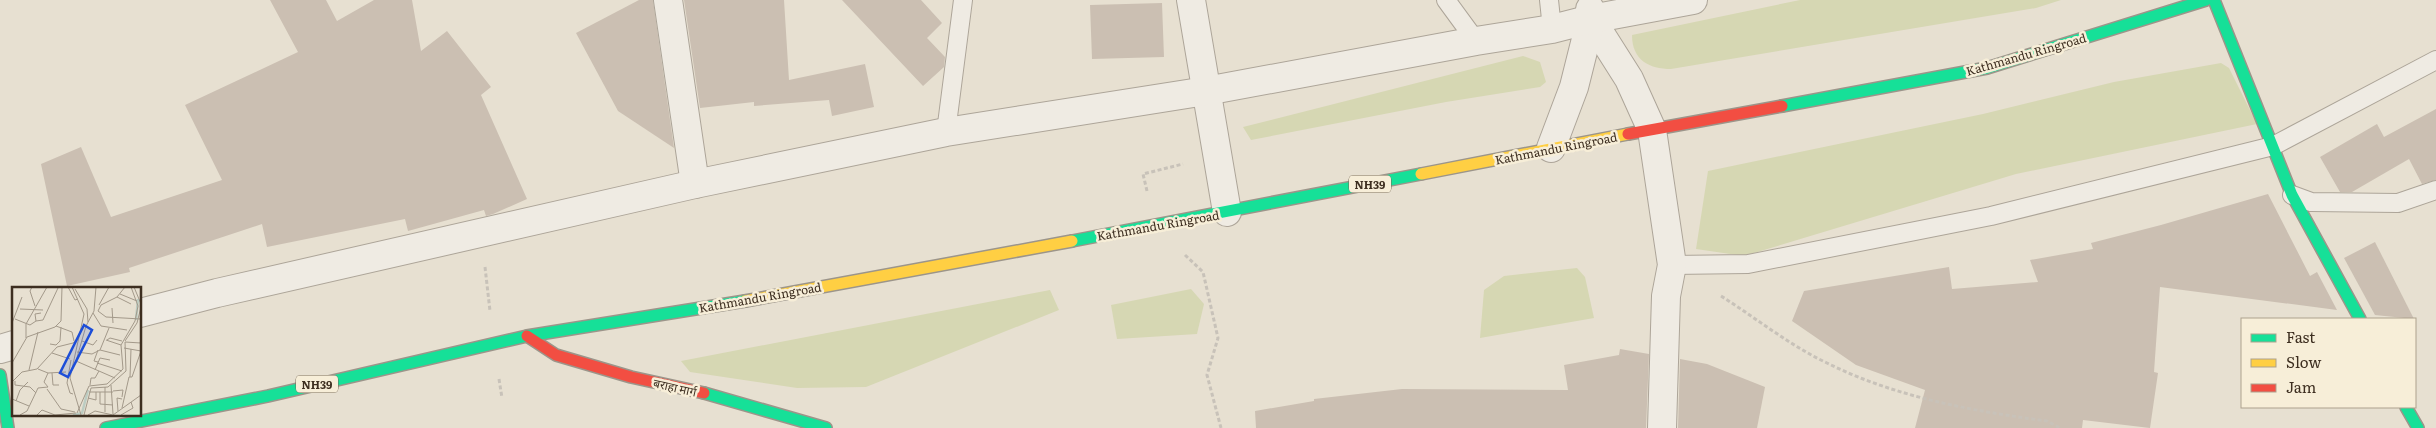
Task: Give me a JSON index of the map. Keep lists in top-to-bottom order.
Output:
{
  "streets": {
    "main road": ["Kathmandu Ringroad", "NH39", "बराहा मार्ग"]
  },
  "crossings": [
    ["Kathmandu Ringroad", "बराहा मार्ग"]
  ],
  "legend": ["Fast", "Slow", "Jam"]
}
